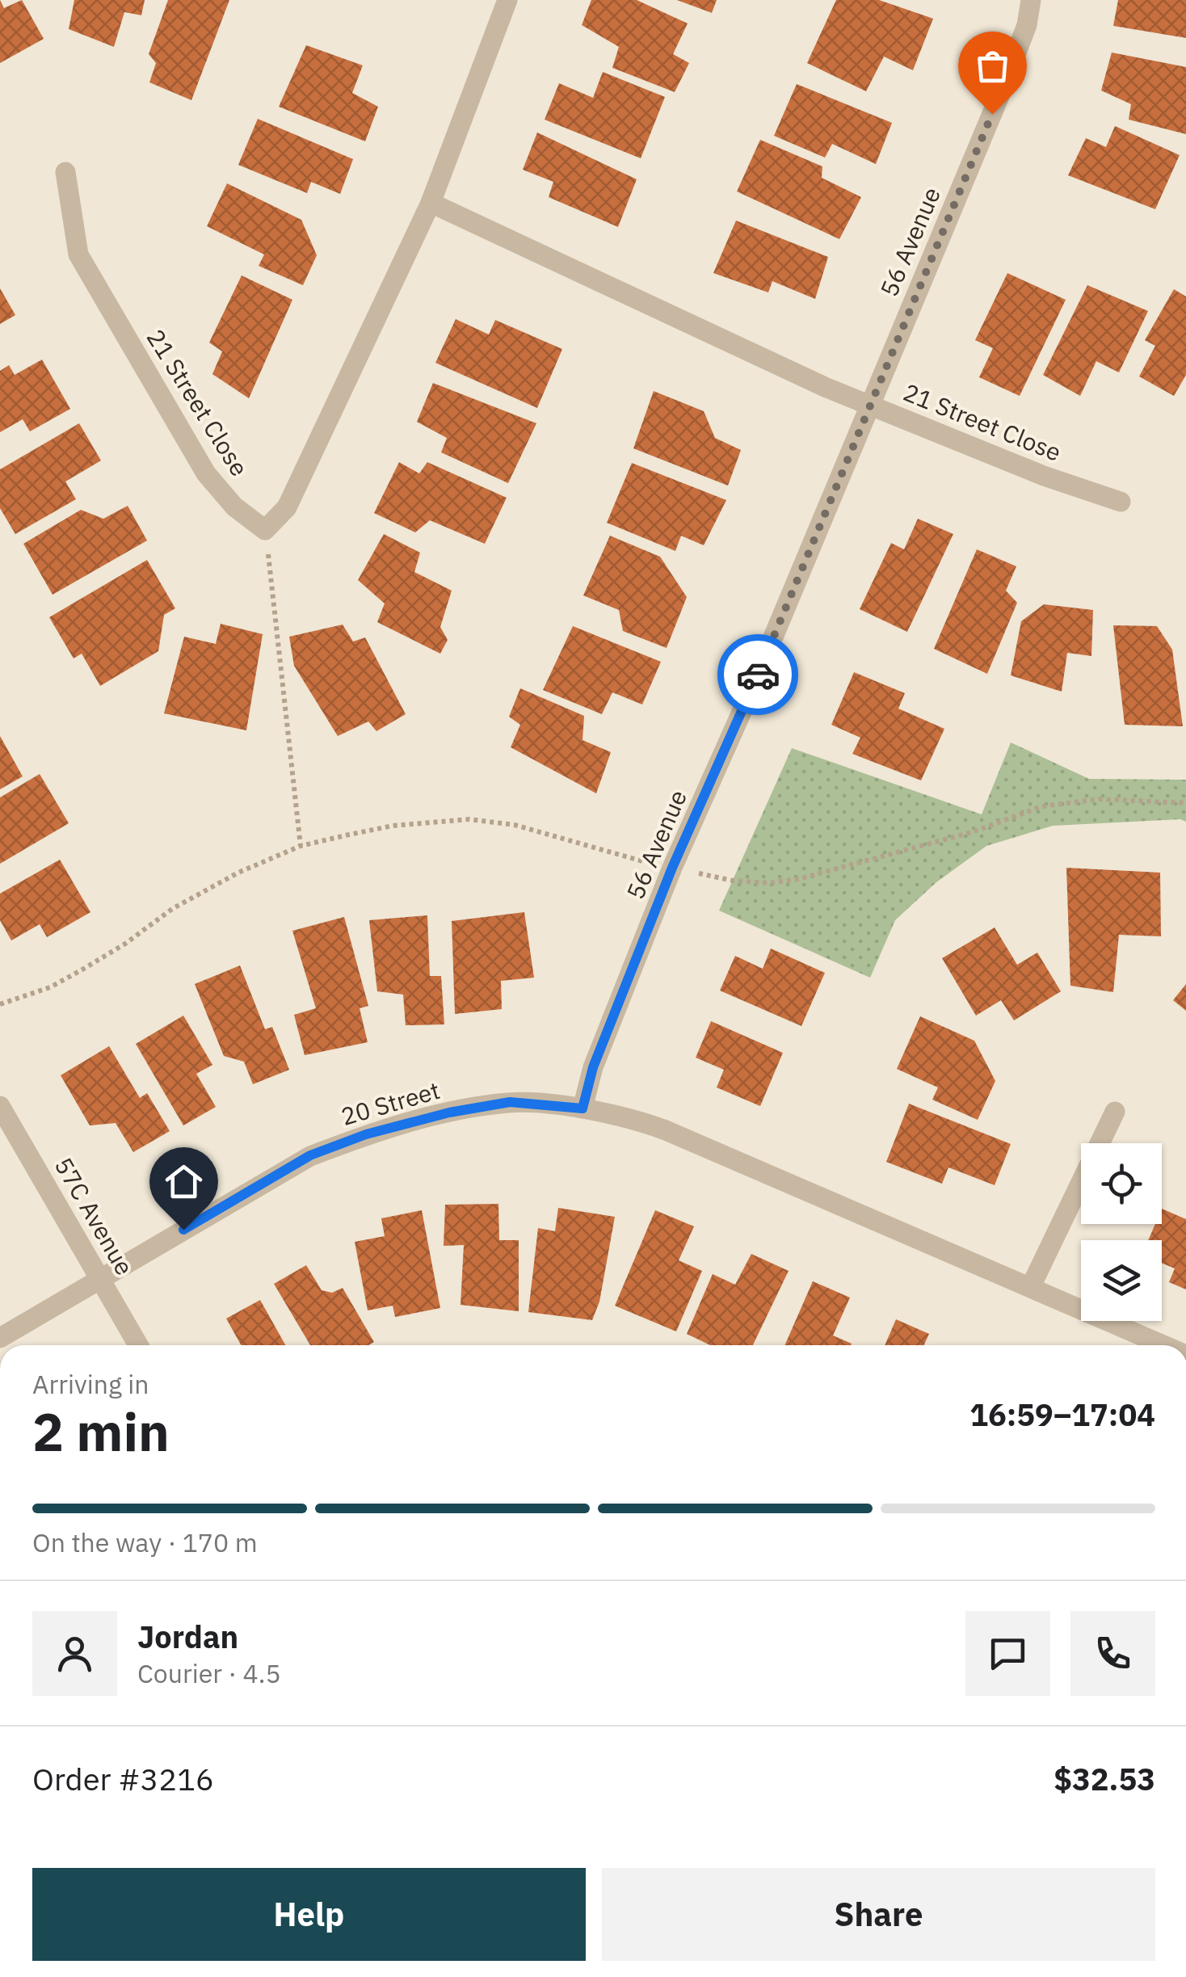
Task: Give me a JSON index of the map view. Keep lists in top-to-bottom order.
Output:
{
  "streets": {
    "street": [
      "56 Avenue",
      "21 Street Close",
      "20 Street",
      "57C Avenue"
    ]
  },
  "crossings": [
    ["56 Avenue", "21 Street Close"],
    ["56 Avenue", "20 Street"],
    ["20 Street", "57C Avenue"]
  ],
  "page": {
    "heading": ["2 min", "Arriving in", "16:59–17:04"],
    "panel": [
      "Jordan",
      "Courier · 4.5",
      "Order #3216",
      "$32.53"
    ],
    "bar": "On the way · 170 m",
    "buttons": ["Help", "Share"]
  }
}
